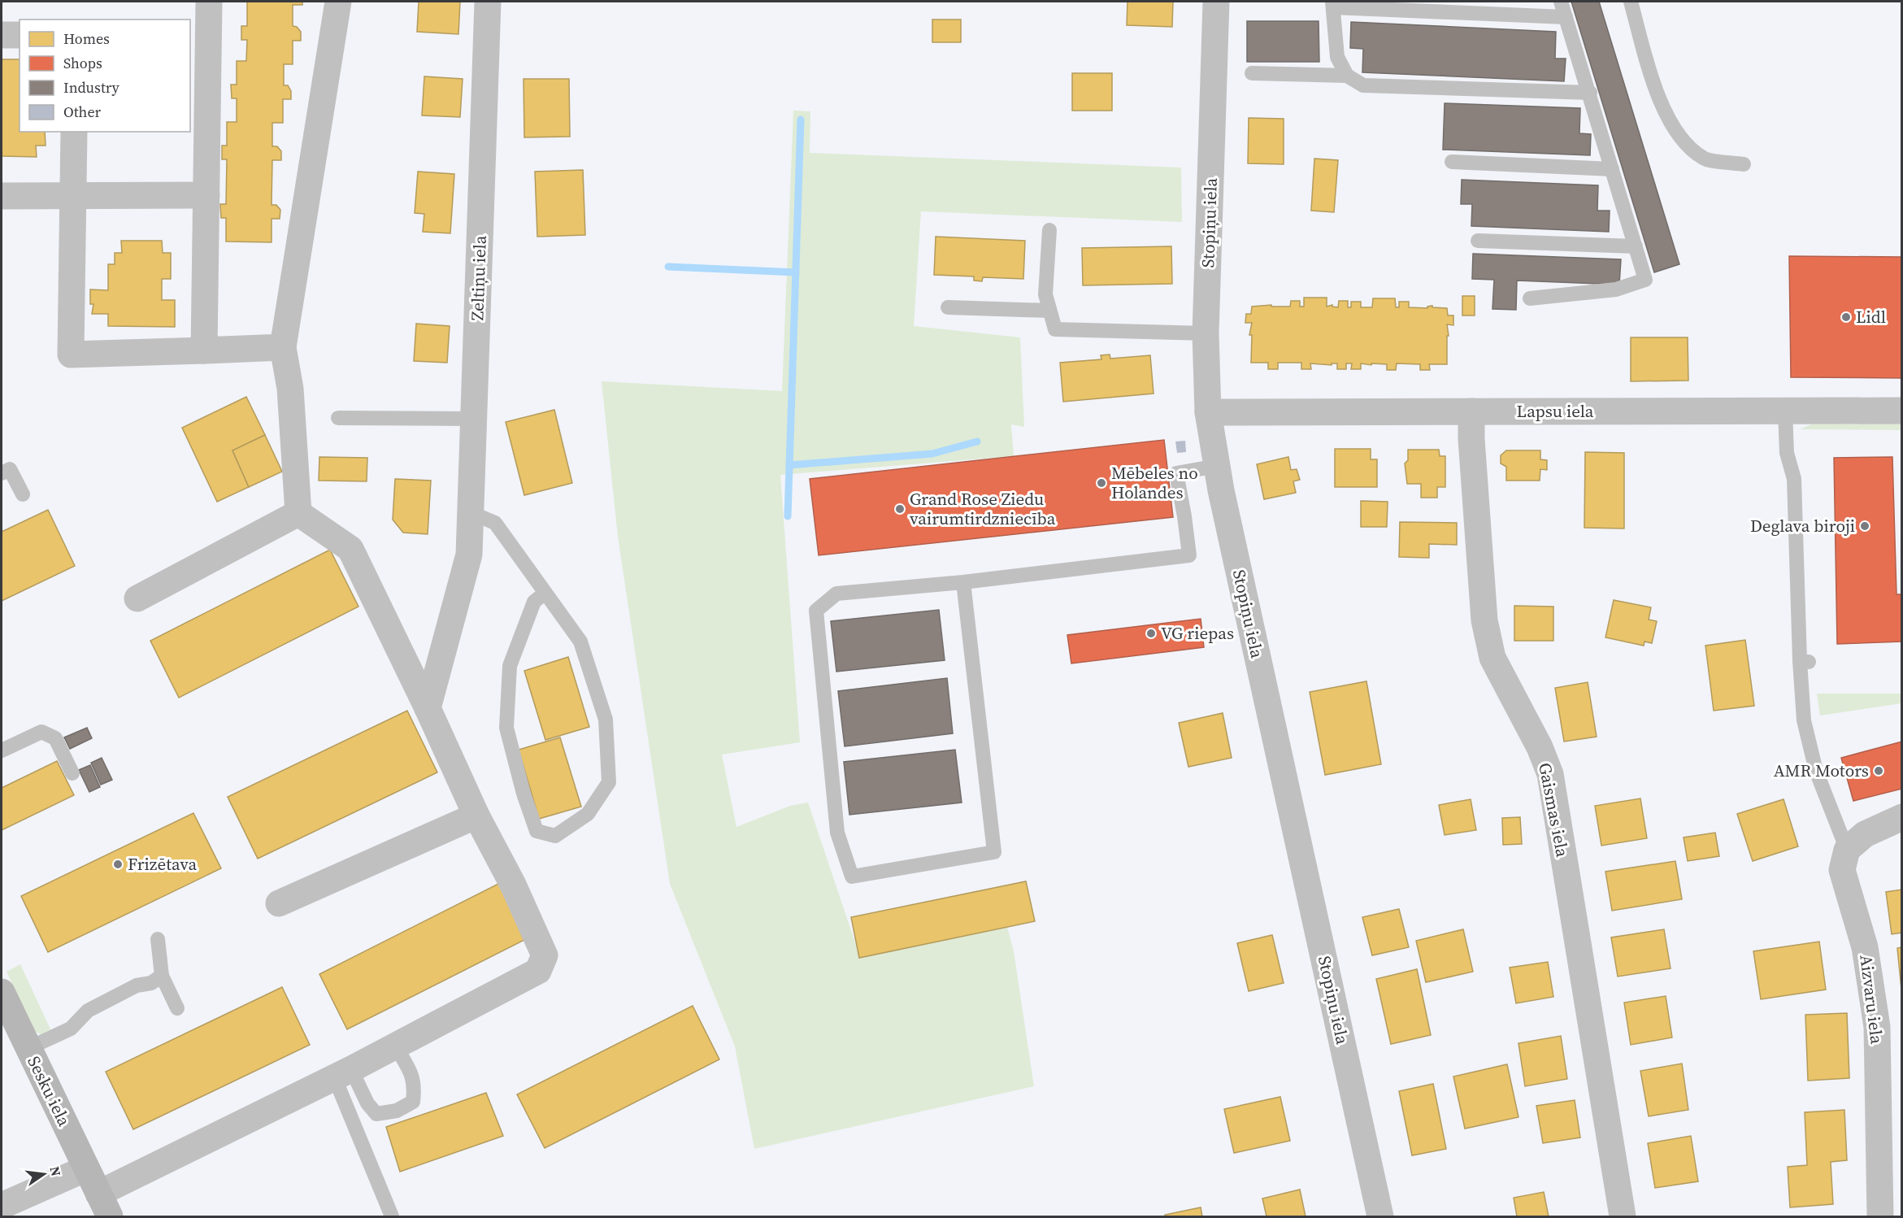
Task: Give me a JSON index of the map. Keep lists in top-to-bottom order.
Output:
{
  "streets": {
    "street": [
      "Stopiņu iela",
      "Zeltiņu iela",
      "Lapsu iela",
      "Gaismas iela",
      "Aizvaru iela",
      "Sesku iela"
    ]
  },
  "crossings": [
    ["Stopiņu iela", "Lapsu iela"],
    ["Lapsu iela", "Gaismas iela"]
  ],
  "places": [
    "Lidl",
    "Mēbeles no Holandes",
    "Grand Rose Ziedu vairumtirdzniecība",
    "Deglava biroji",
    "VG riepas",
    "AMR Motors",
    "Frizētava"
  ],
  "legend": [
    "Homes",
    "Shops",
    "Industry",
    "Other"
  ],
  "north": "right"
}
